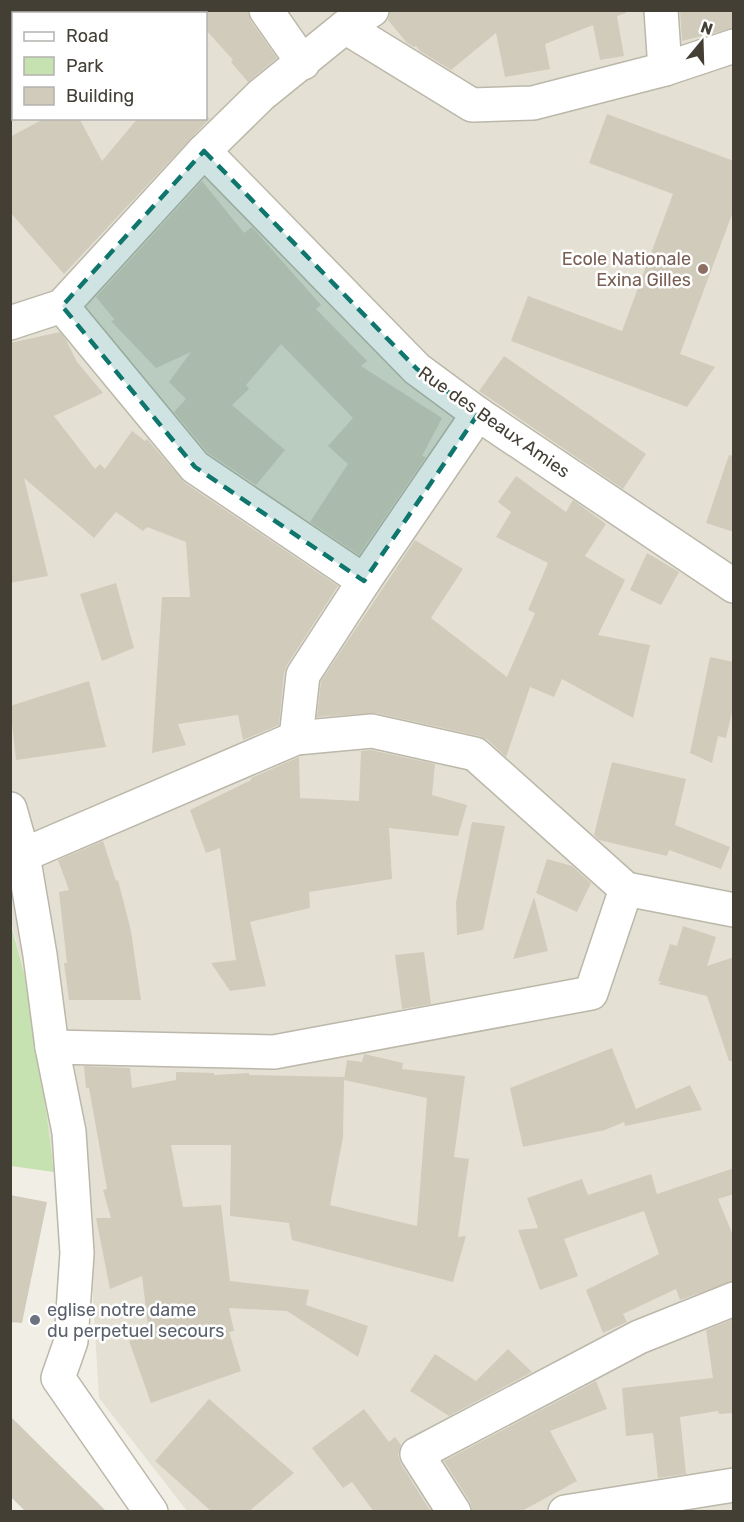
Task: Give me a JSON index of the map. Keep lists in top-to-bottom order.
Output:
{
  "streets": {
    "street": ["Rue des Beaux Amies"]
  },
  "places": ["Ecole Nationale Exina Gilles", "eglise notre dame du perpetuel secours"],
  "legend": ["Road", "Park", "Building"],
  "north": "top"
}
